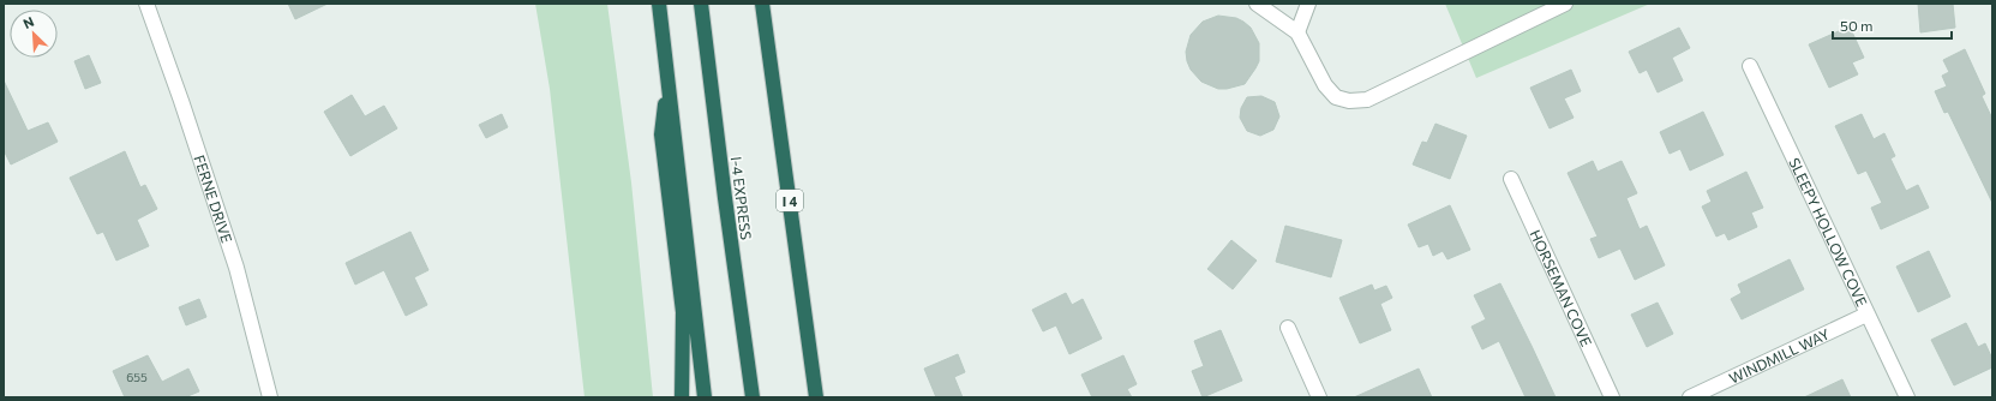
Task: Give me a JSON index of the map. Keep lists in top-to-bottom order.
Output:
{
  "streets": {
    "highway": ["I-4 EXPRESS", "I 4"],
    "street": [
      "FERNE DRIVE",
      "SLEEPY HOLLOW COVE",
      "HORSEMAN COVE",
      "WINDMILL WAY"
    ]
  },
  "crossings": [
    ["SLEEPY HOLLOW COVE", "WINDMILL WAY"]
  ],
  "house_numbers": ["655"],
  "scale_bar": "50 m",
  "north": "top left"
}
